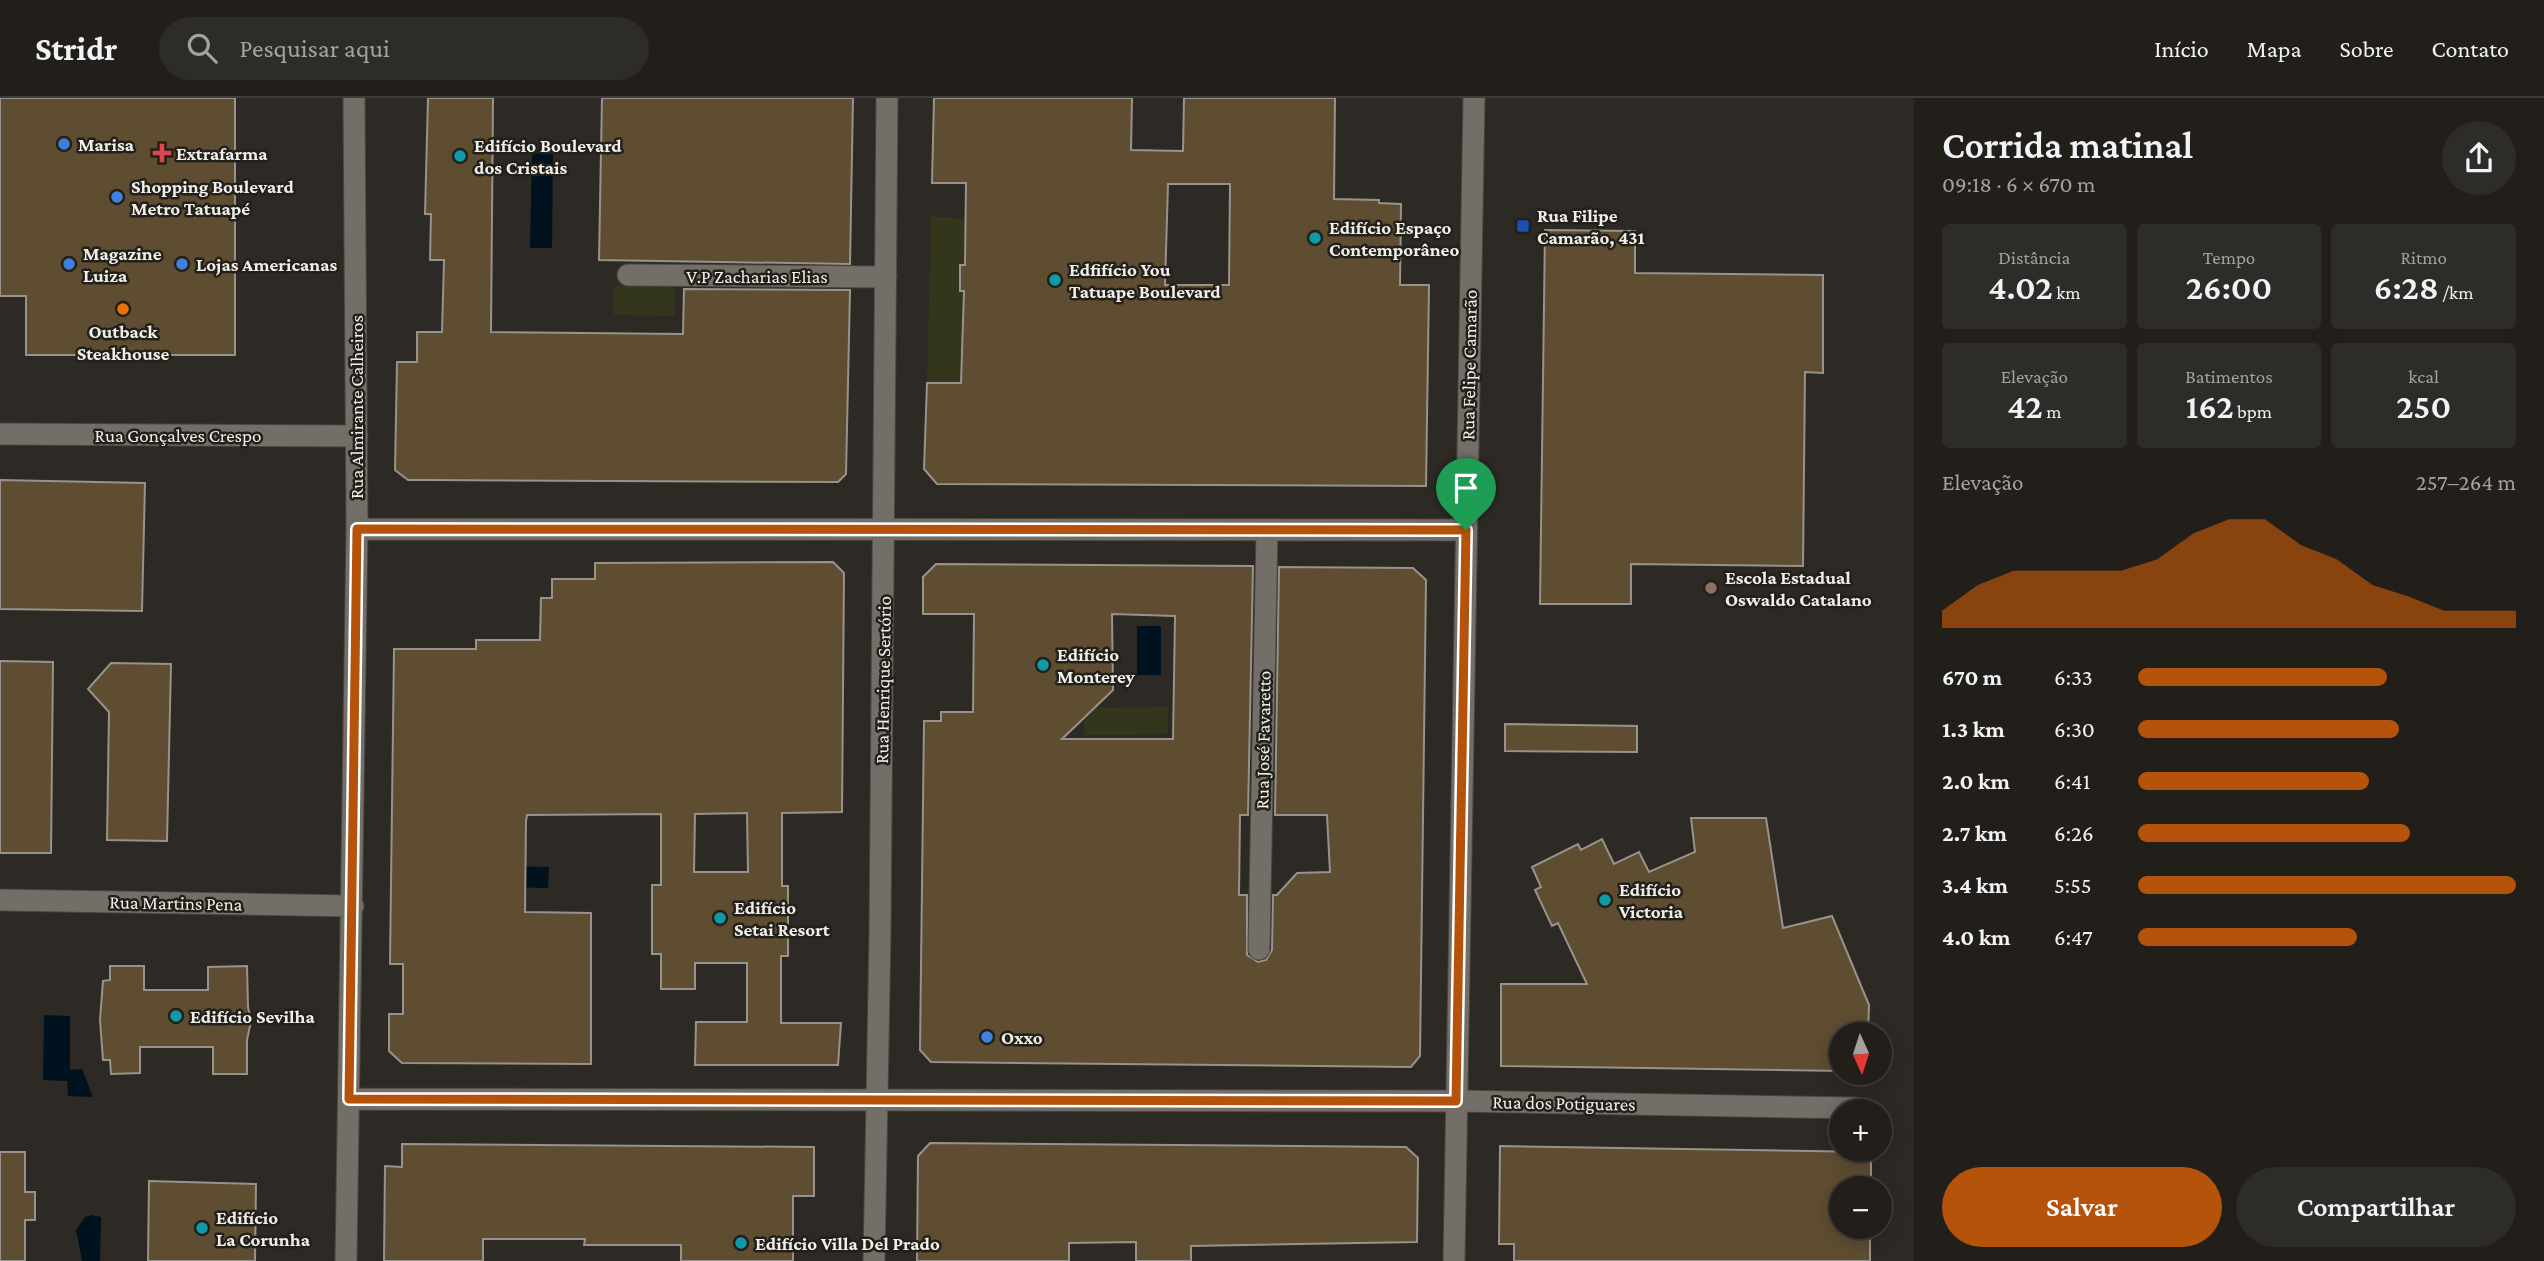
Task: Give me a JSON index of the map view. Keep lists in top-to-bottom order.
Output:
{
  "streets": {
    "street": [
      "V.P Zacharias Elias",
      "Rua Felipe Camarão",
      "Rua Almirante Calheiros",
      "Rua Gonçalves Crespo",
      "Rua Henrique Sertório",
      "Rua José Favaretto",
      "Rua Martins Pena",
      "Rua dos Potiguares"
    ]
  },
  "crossings": [
    ["V.P Zacharias Elias", "Rua Henrique Sertório"],
    ["Rua Felipe Camarão", "Rua dos Potiguares"],
    ["Rua Almirante Calheiros", "Rua Gonçalves Crespo"],
    ["Rua Almirante Calheiros", "Rua Martins Pena"],
    ["Rua Almirante Calheiros", "Rua dos Potiguares"],
    ["Rua Henrique Sertório", "Rua dos Potiguares"]
  ],
  "places": {
    "other": [
      "Marisa",
      "Edifício Boulevard dos Cristais",
      "Shopping Boulevard Metro Tatuapé",
      "Edifício Espaço Contemporâneo",
      "Magazine Luiza",
      "Lojas Americanas",
      "Edfifício You Tatuape Boulevard",
      "Outback Steakhouse",
      "Escola Estadual Oswaldo Catalano",
      "Edifício Monterey",
      "Edifício Victoria",
      "Edifício Setai Resort",
      "Edifício Sevilha",
      "Oxxo",
      "Edifício La Corunha",
      "Edifício Villa Del Prado"
    ],
    "health": ["Extrafarma"],
    "transit": ["Rua Filipe Camarão, 431"]
  },
  "north": "bottom",
  "page": {
    "header": "Stridr",
    "search": "Pesquisar aqui",
    "nav": [
      "Início",
      "Mapa",
      "Sobre",
      "Contato"
    ],
    "heading": ["Corrida matinal", "09:18 · 6 × 670 m"],
    "stats": [
      ["Distância", "4.02 km"],
      ["Tempo", "26:00"],
      ["Ritmo", "6:28 /km"],
      ["Elevação", "42 m"],
      ["Batimentos", "162 bpm"],
      ["kcal", "250"]
    ],
    "chart": ["Elevação", "257–264 m"],
    "list": [
      {
        "name": "670 m",
        "note": "6:33"
      },
      {
        "name": "1.3 km",
        "note": "6:30"
      },
      {
        "name": "2.0 km",
        "note": "6:41"
      },
      {
        "name": "2.7 km",
        "note": "6:26"
      },
      {
        "name": "3.4 km",
        "note": "5:55"
      },
      {
        "name": "4.0 km",
        "note": "6:47"
      }
    ],
    "map_buttons": ["+", "−"],
    "buttons": ["Salvar", "Compartilhar"]
  }
}
